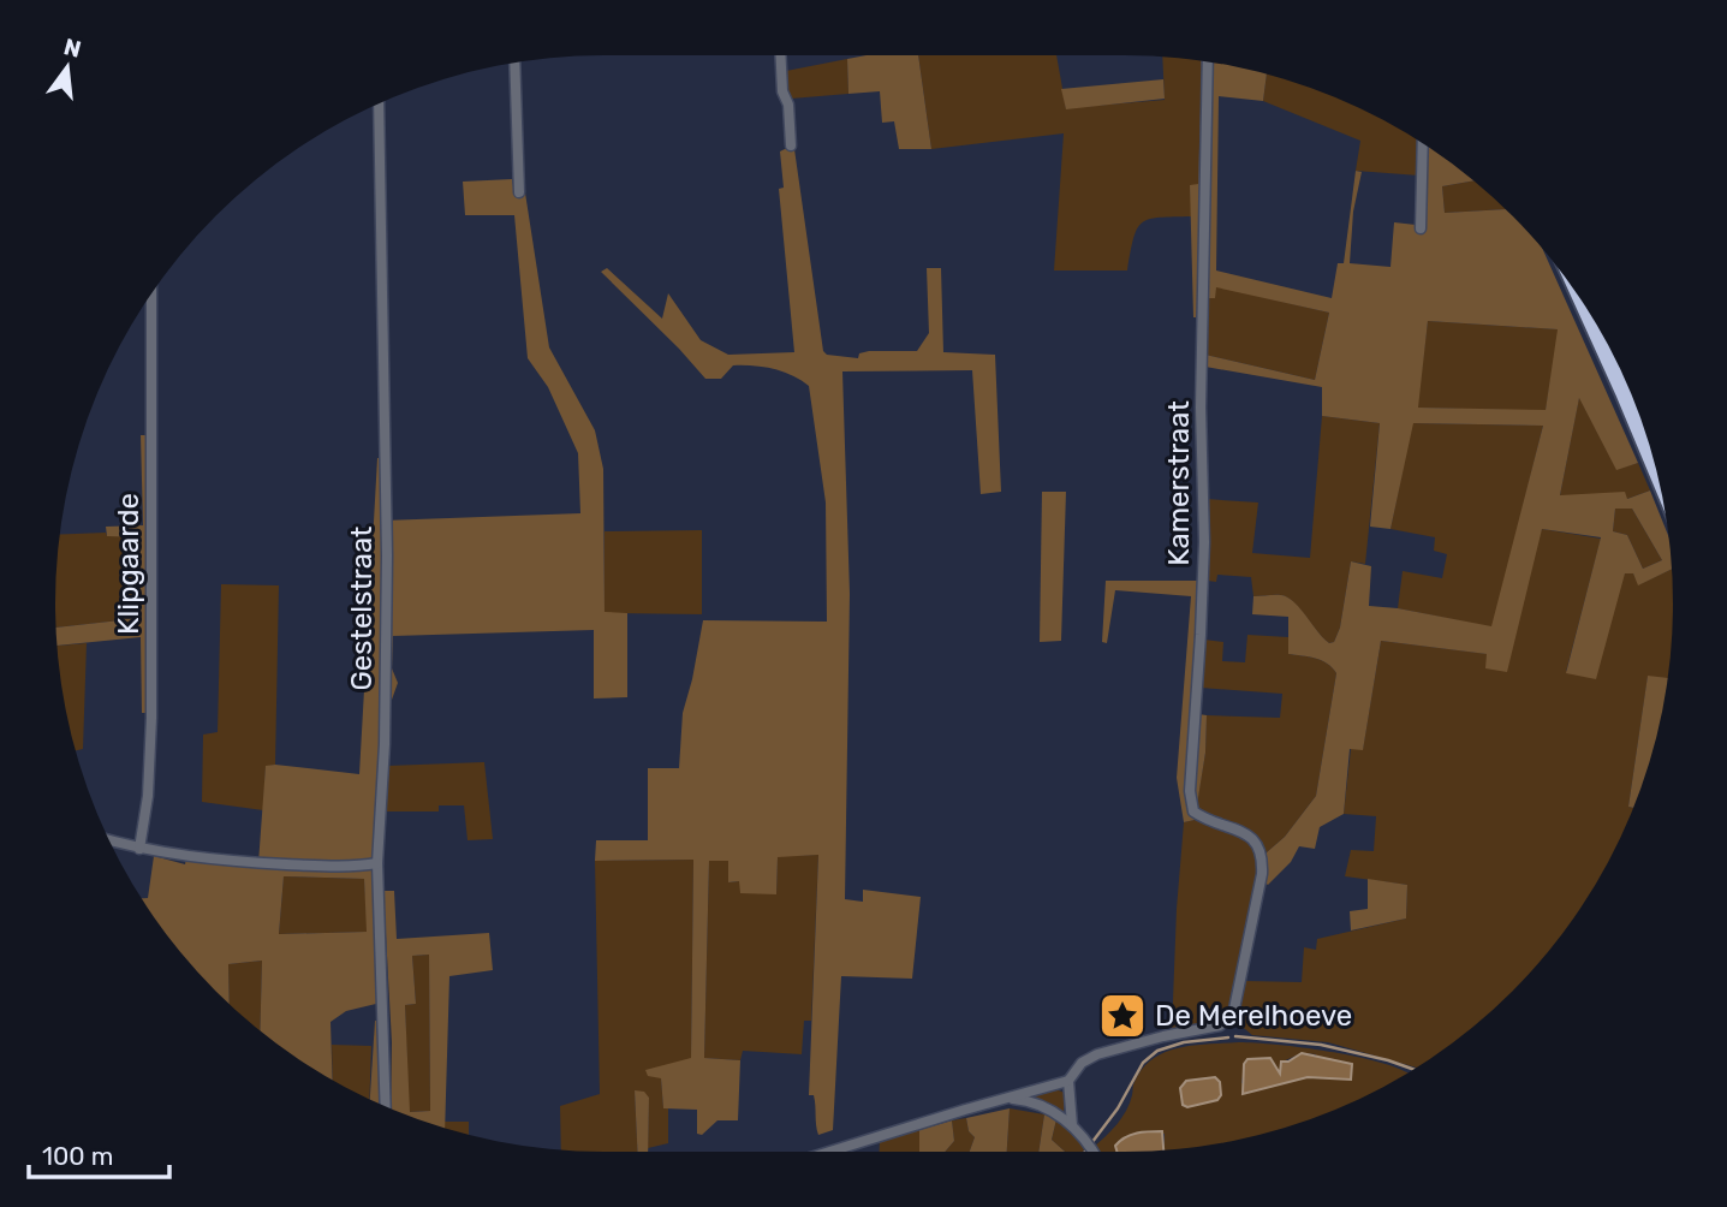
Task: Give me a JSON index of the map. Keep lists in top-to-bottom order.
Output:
{
  "streets": {
    "street": ["Kamerstraat", "Klipgaarde", "Gestelstraat"]
  },
  "places": {
    "place": ["De Merelhoeve"]
  },
  "scale_bar": "100 m",
  "north": "top"
}
